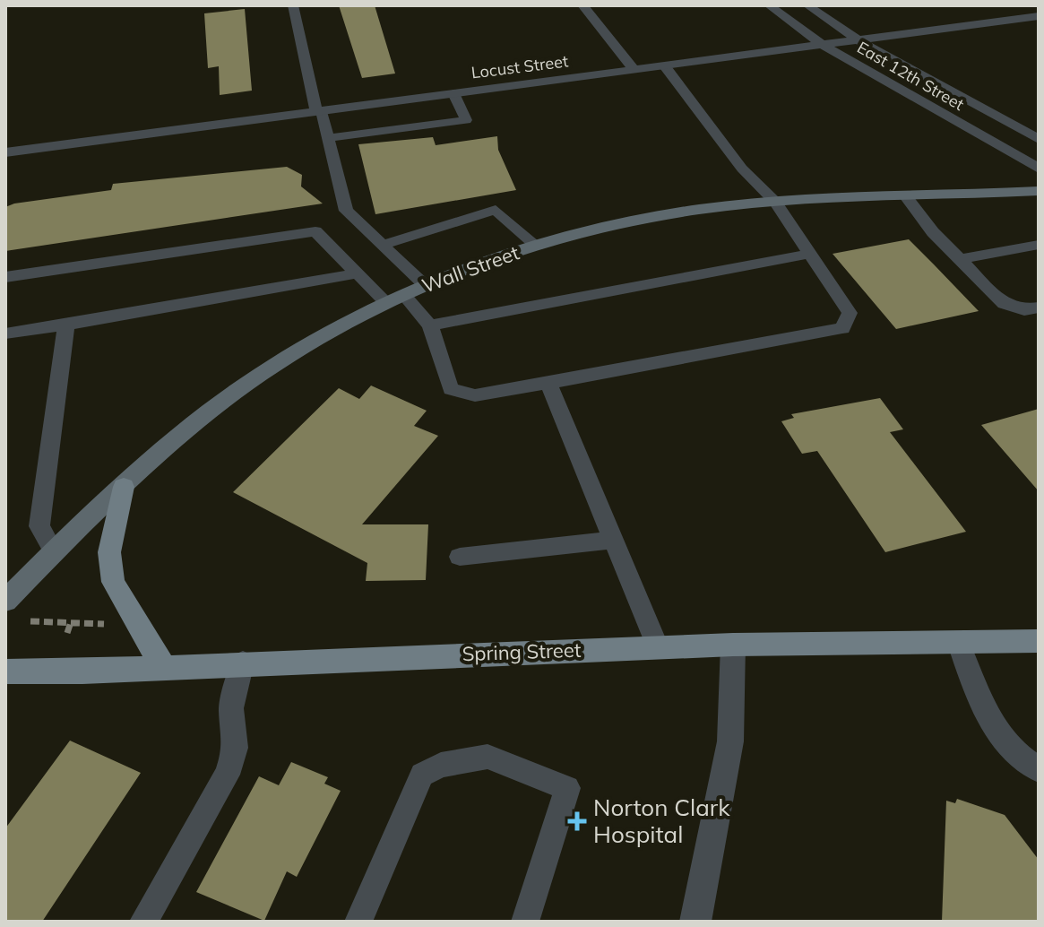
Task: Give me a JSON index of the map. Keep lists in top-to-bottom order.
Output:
{
  "streets": {
    "main road": ["Spring Street"],
    "street": ["Locust Street", "East 12th Street", "Wall Street"]
  },
  "crossings": [
    ["Locust Street", "East 12th Street"]
  ],
  "places": {
    "health": ["Norton Clark Hospital"]
  }
}
